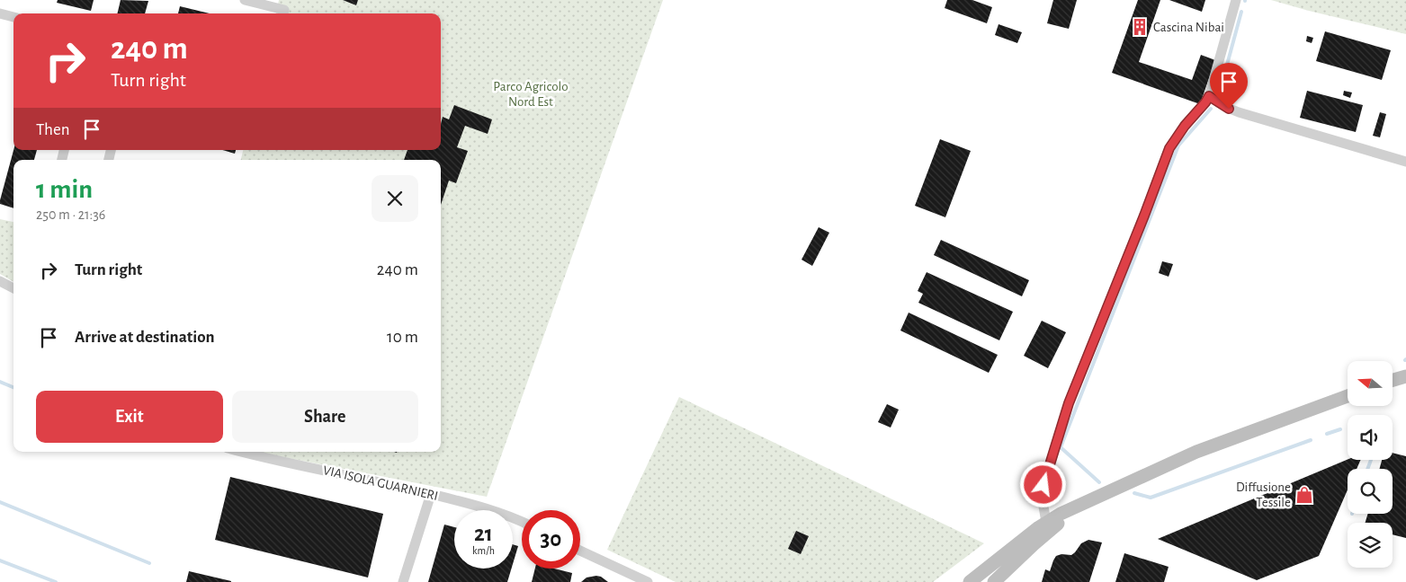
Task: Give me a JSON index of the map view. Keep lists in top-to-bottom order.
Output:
{
  "streets": {
    "street": ["VIA ISOLA GUARNIERI"]
  },
  "parks": ["Parco Agricolo Nord Est"],
  "places": {
    "building": ["Cascina Nibai"],
    "shop": ["Diffusione Tessile"]
  },
  "north": "left",
  "page": {
    "turn": ["240 m", "Turn right"],
    "then": "Then",
    "heading": ["1 min", "250 m · 21:36"],
    "list": [
      {
        "name": "Turn right",
        "value": "240 m"
      },
      {
        "name": "Arrive at destination",
        "value": "10 m"
      }
    ],
    "buttons": ["Exit", "Share"],
    "speed": "21 km/h",
    "limit": "30"
  }
}
